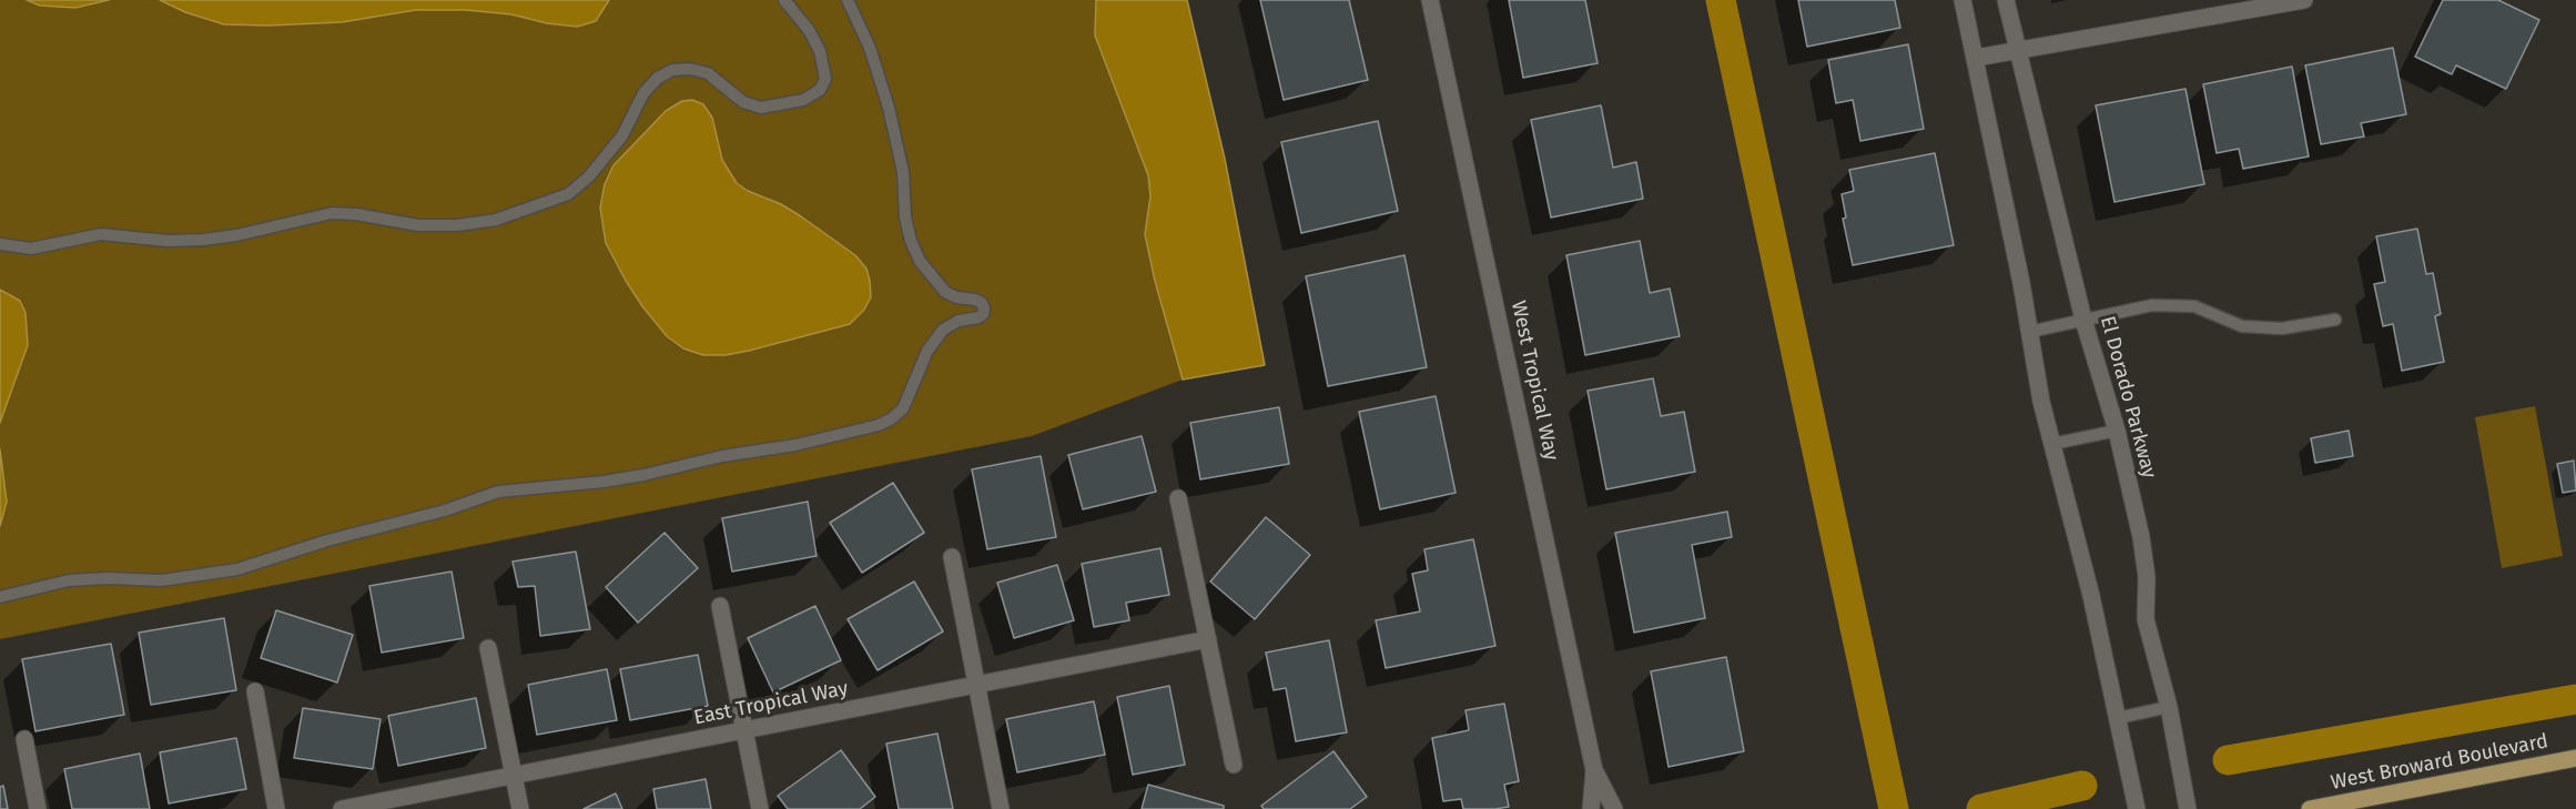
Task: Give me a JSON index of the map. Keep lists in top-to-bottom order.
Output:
{
  "streets": {
    "main road": ["West Broward Boulevard"],
    "street": ["West Tropical Way", "El Dorado Parkway", "East Tropical Way"]
  }
}
